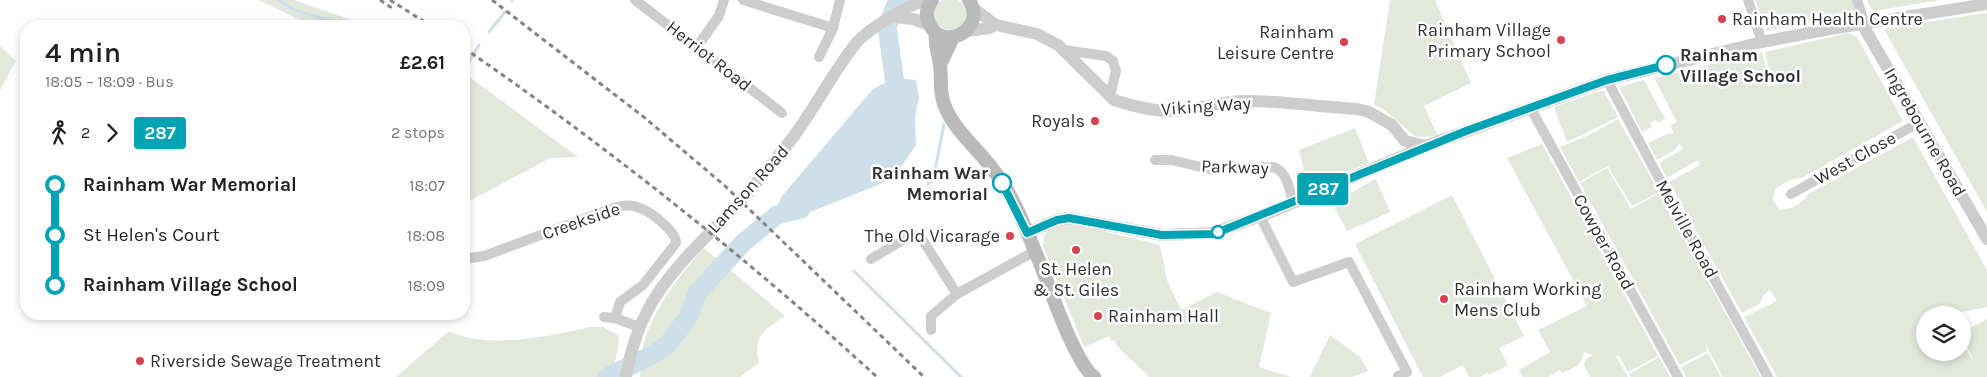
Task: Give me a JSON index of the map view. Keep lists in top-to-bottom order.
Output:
{
  "streets": {
    "street": [
      "Herriot Road",
      "Viking Way",
      "Ingrebourne Road",
      "West Close",
      "Parkway",
      "Lamson Road",
      "Creekside",
      "Melville Road",
      "Cowper Road"
    ]
  },
  "crossings": [
    ["Ingrebourne Road", "West Close"]
  ],
  "places": [
    "Rainham Health Centre",
    "Rainham Village Primary School",
    "Rainham Leisure Centre",
    "Rainham Village School",
    "Royals",
    "Rainham War Memorial",
    "The Old Vicarage",
    "St. Helen & St. Giles",
    "Rainham Working Mens Club",
    "Rainham Hall",
    "Riverside Sewage Treatment"
  ],
  "lines": ["bus line 287"],
  "page": {
    "on_map": "287",
    "heading": ["4 min", "18:05 – 18:09 · Bus", "£2.61"],
    "legs": ["2", "287", "2 stops"],
    "list": [
      {
        "name": "Rainham War Memorial",
        "value": "18:07"
      },
      {
        "name": "St Helen's Court",
        "value": "18:08"
      },
      {
        "name": "Rainham Village School",
        "value": "18:09"
      }
    ]
  }
}
